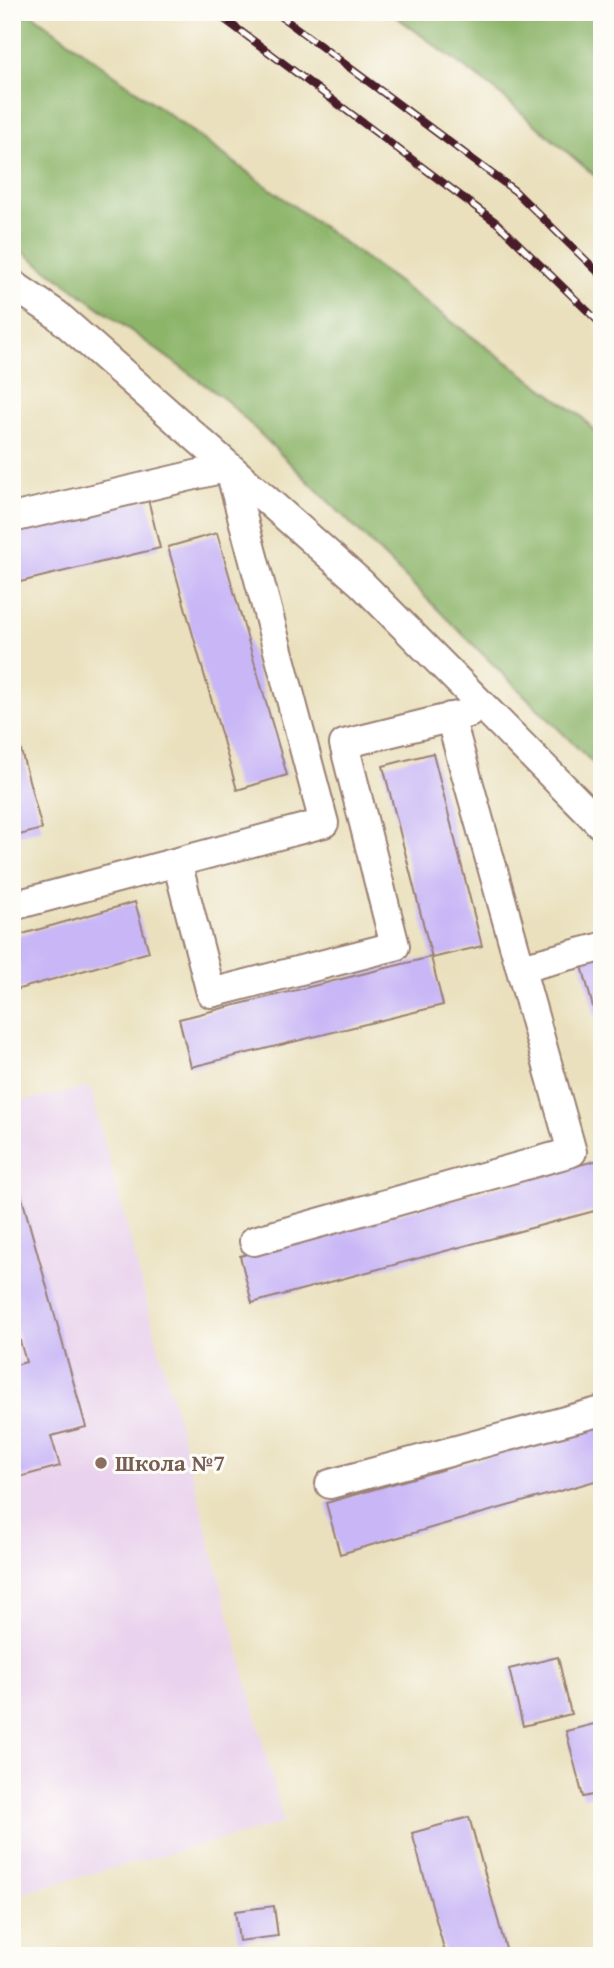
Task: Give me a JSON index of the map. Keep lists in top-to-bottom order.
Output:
{
  "places": ["Школа №7"]
}
